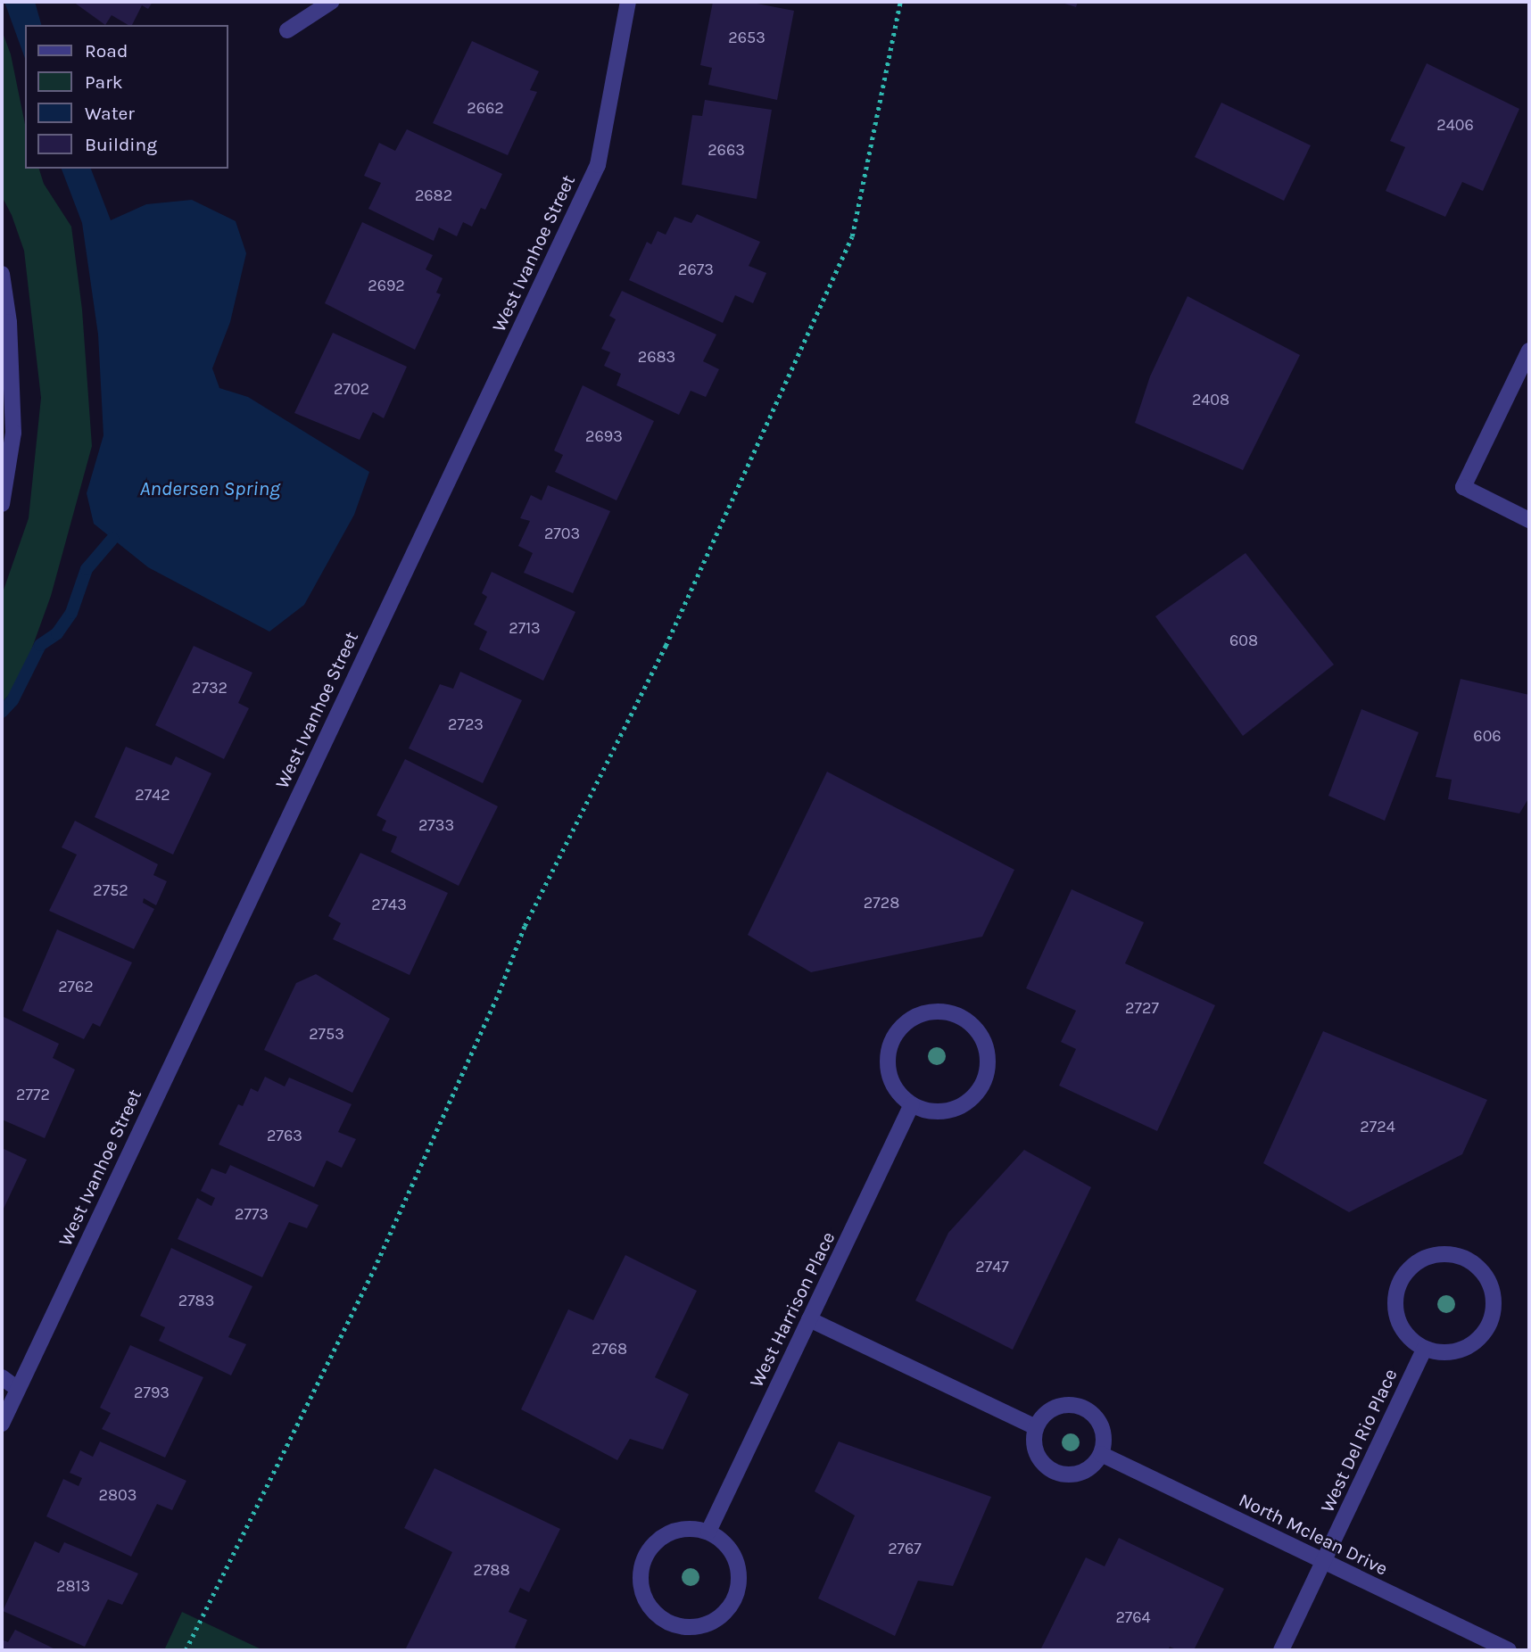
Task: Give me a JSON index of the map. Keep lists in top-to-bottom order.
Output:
{
  "streets": {
    "street": [
      "West Ivanhoe Street",
      "West Harrison Place",
      "West Del Rio Place",
      "North Mclean Drive"
    ]
  },
  "crossings": [
    ["West Del Rio Place", "North Mclean Drive"]
  ],
  "water": ["Andersen Spring"],
  "house_numbers": [
    "2653",
    "2662",
    "2406",
    "2663",
    "2682",
    "2673",
    "2692",
    "2683",
    "2702",
    "2408",
    "2693",
    "2703",
    "2713",
    "608",
    "2732",
    "2723",
    "606",
    "2742",
    "2733",
    "2752",
    "2728",
    "2743",
    "2762",
    "2727",
    "2753",
    "2772",
    "2724",
    "2763",
    "2773",
    "2747",
    "2783",
    "2768",
    "2793",
    "2803",
    "2767",
    "2788",
    "2813",
    "2764"
  ],
  "legend": [
    "Road",
    "Park",
    "Water",
    "Building"
  ]
}
